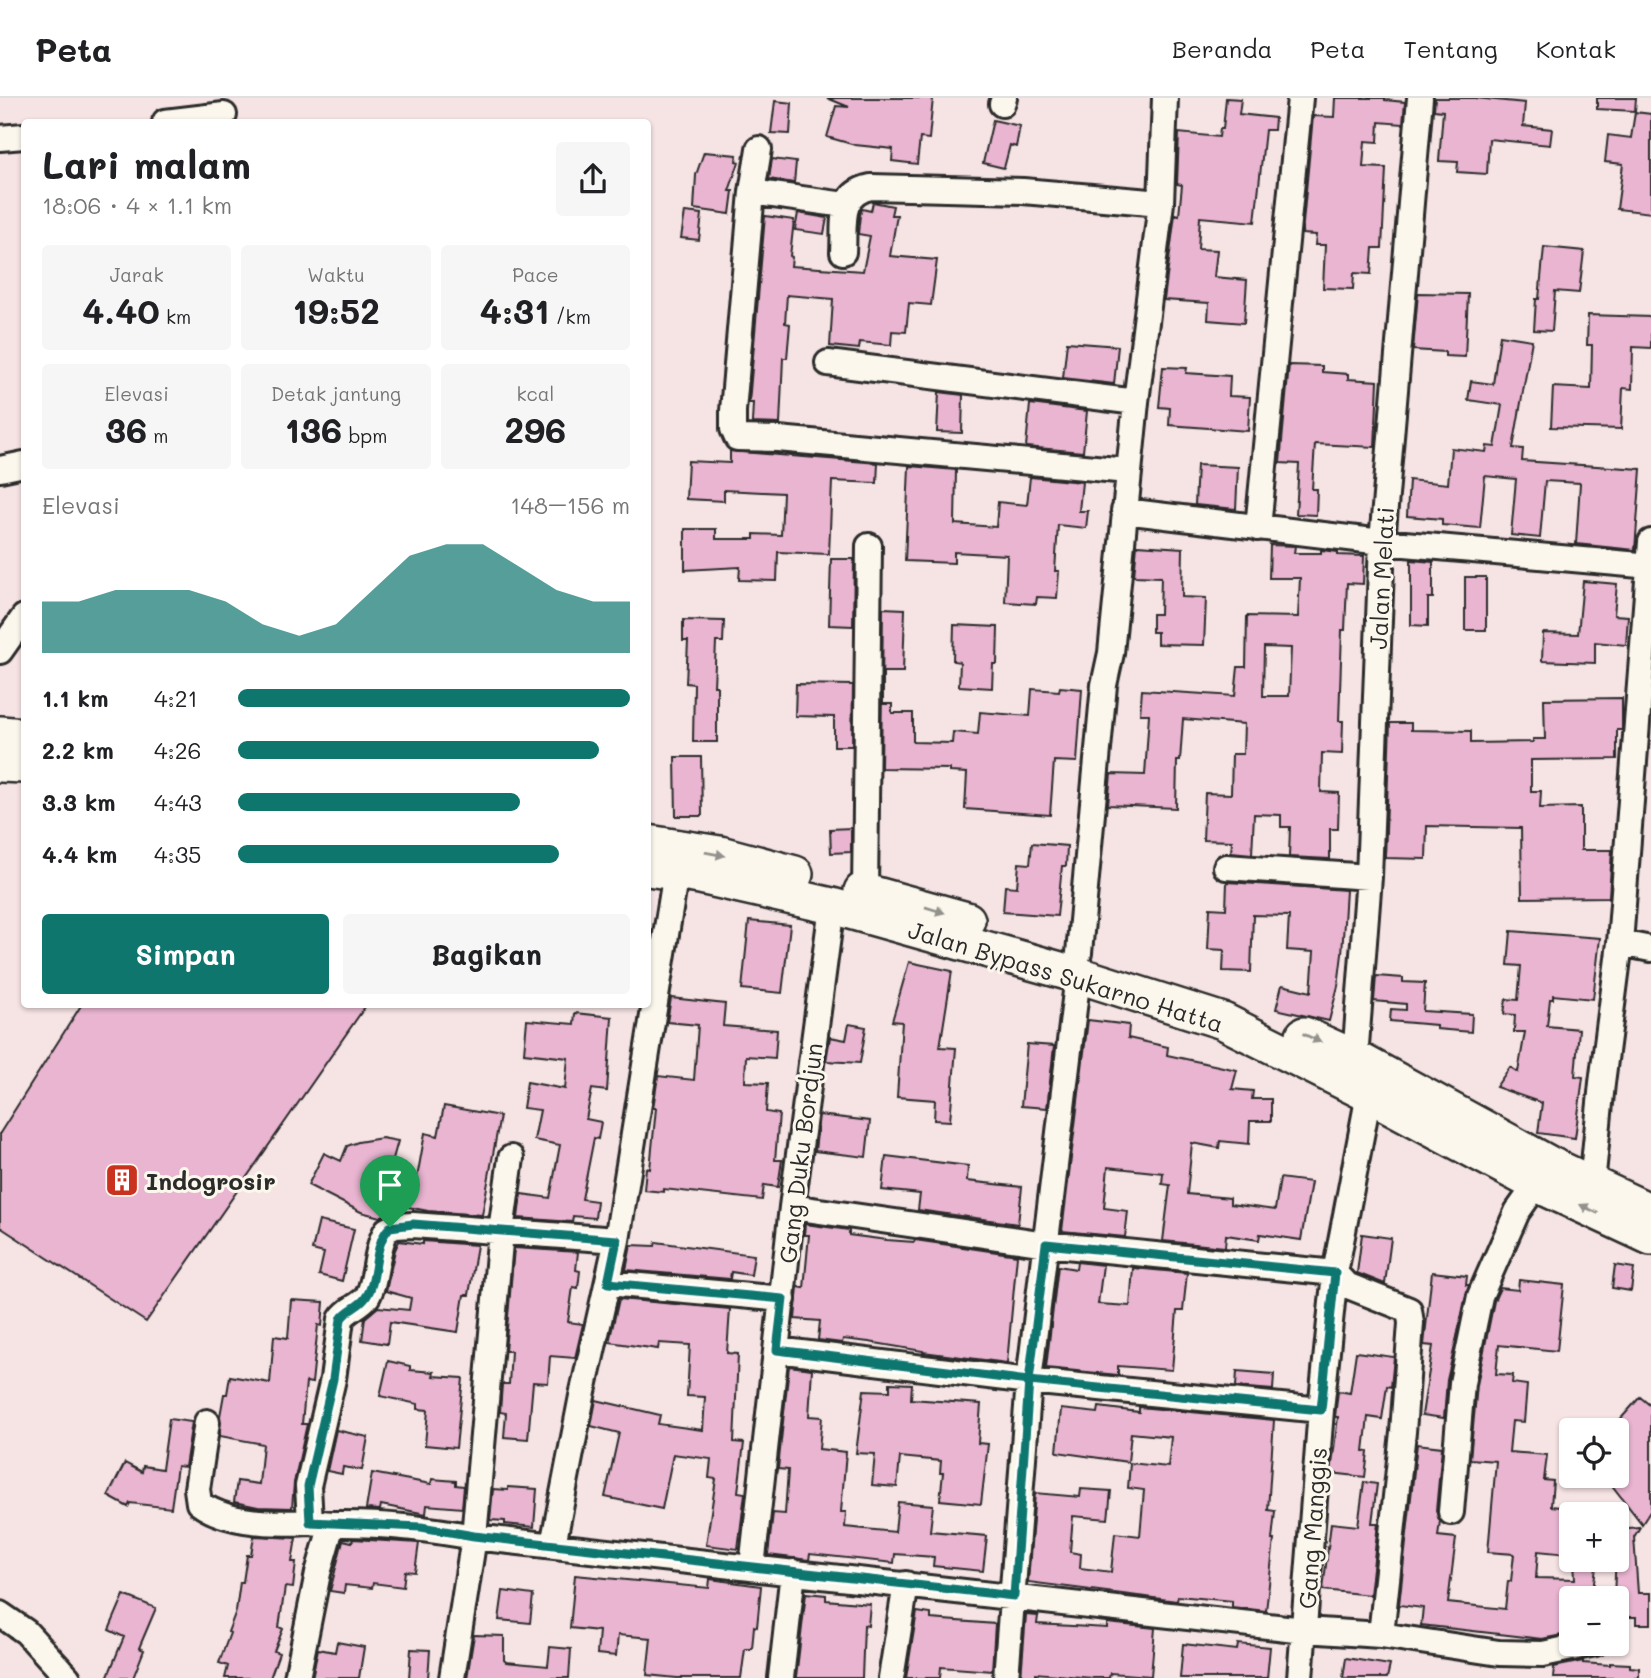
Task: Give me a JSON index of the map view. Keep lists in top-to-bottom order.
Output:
{
  "streets": {
    "highway": ["Jalan Bypass Sukarno Hatta"],
    "street": ["Jalan Melati", "Gang Duku Bordjun", "Gang Manggis"]
  },
  "crossings": [
    ["Jalan Melati", "Jalan Bypass Sukarno Hatta"],
    ["Jalan Bypass Sukarno Hatta", "Gang Duku Bordjun"],
    ["Jalan Bypass Sukarno Hatta", "Gang Manggis"]
  ],
  "places": {
    "building": ["Indogrosir"]
  },
  "page": {
    "header": "Peta",
    "nav": [
      "Beranda",
      "Peta",
      "Tentang",
      "Kontak"
    ],
    "heading": ["Lari malam", "18:06 · 4 × 1.1 km"],
    "stats": [
      ["Jarak", "4.40 km"],
      ["Waktu", "19:52"],
      ["Pace", "4:31 /km"],
      ["Elevasi", "36 m"],
      ["Detak jantung", "136 bpm"],
      ["kcal", "296"]
    ],
    "chart": ["Elevasi", "148–156 m"],
    "list": [
      {
        "name": "1.1 km",
        "note": "4:21"
      },
      {
        "name": "2.2 km",
        "note": "4:26"
      },
      {
        "name": "3.3 km",
        "note": "4:43"
      },
      {
        "name": "4.4 km",
        "note": "4:35"
      }
    ],
    "buttons": ["Simpan", "Bagikan"],
    "map_buttons": ["+", "−"]
  }
}
